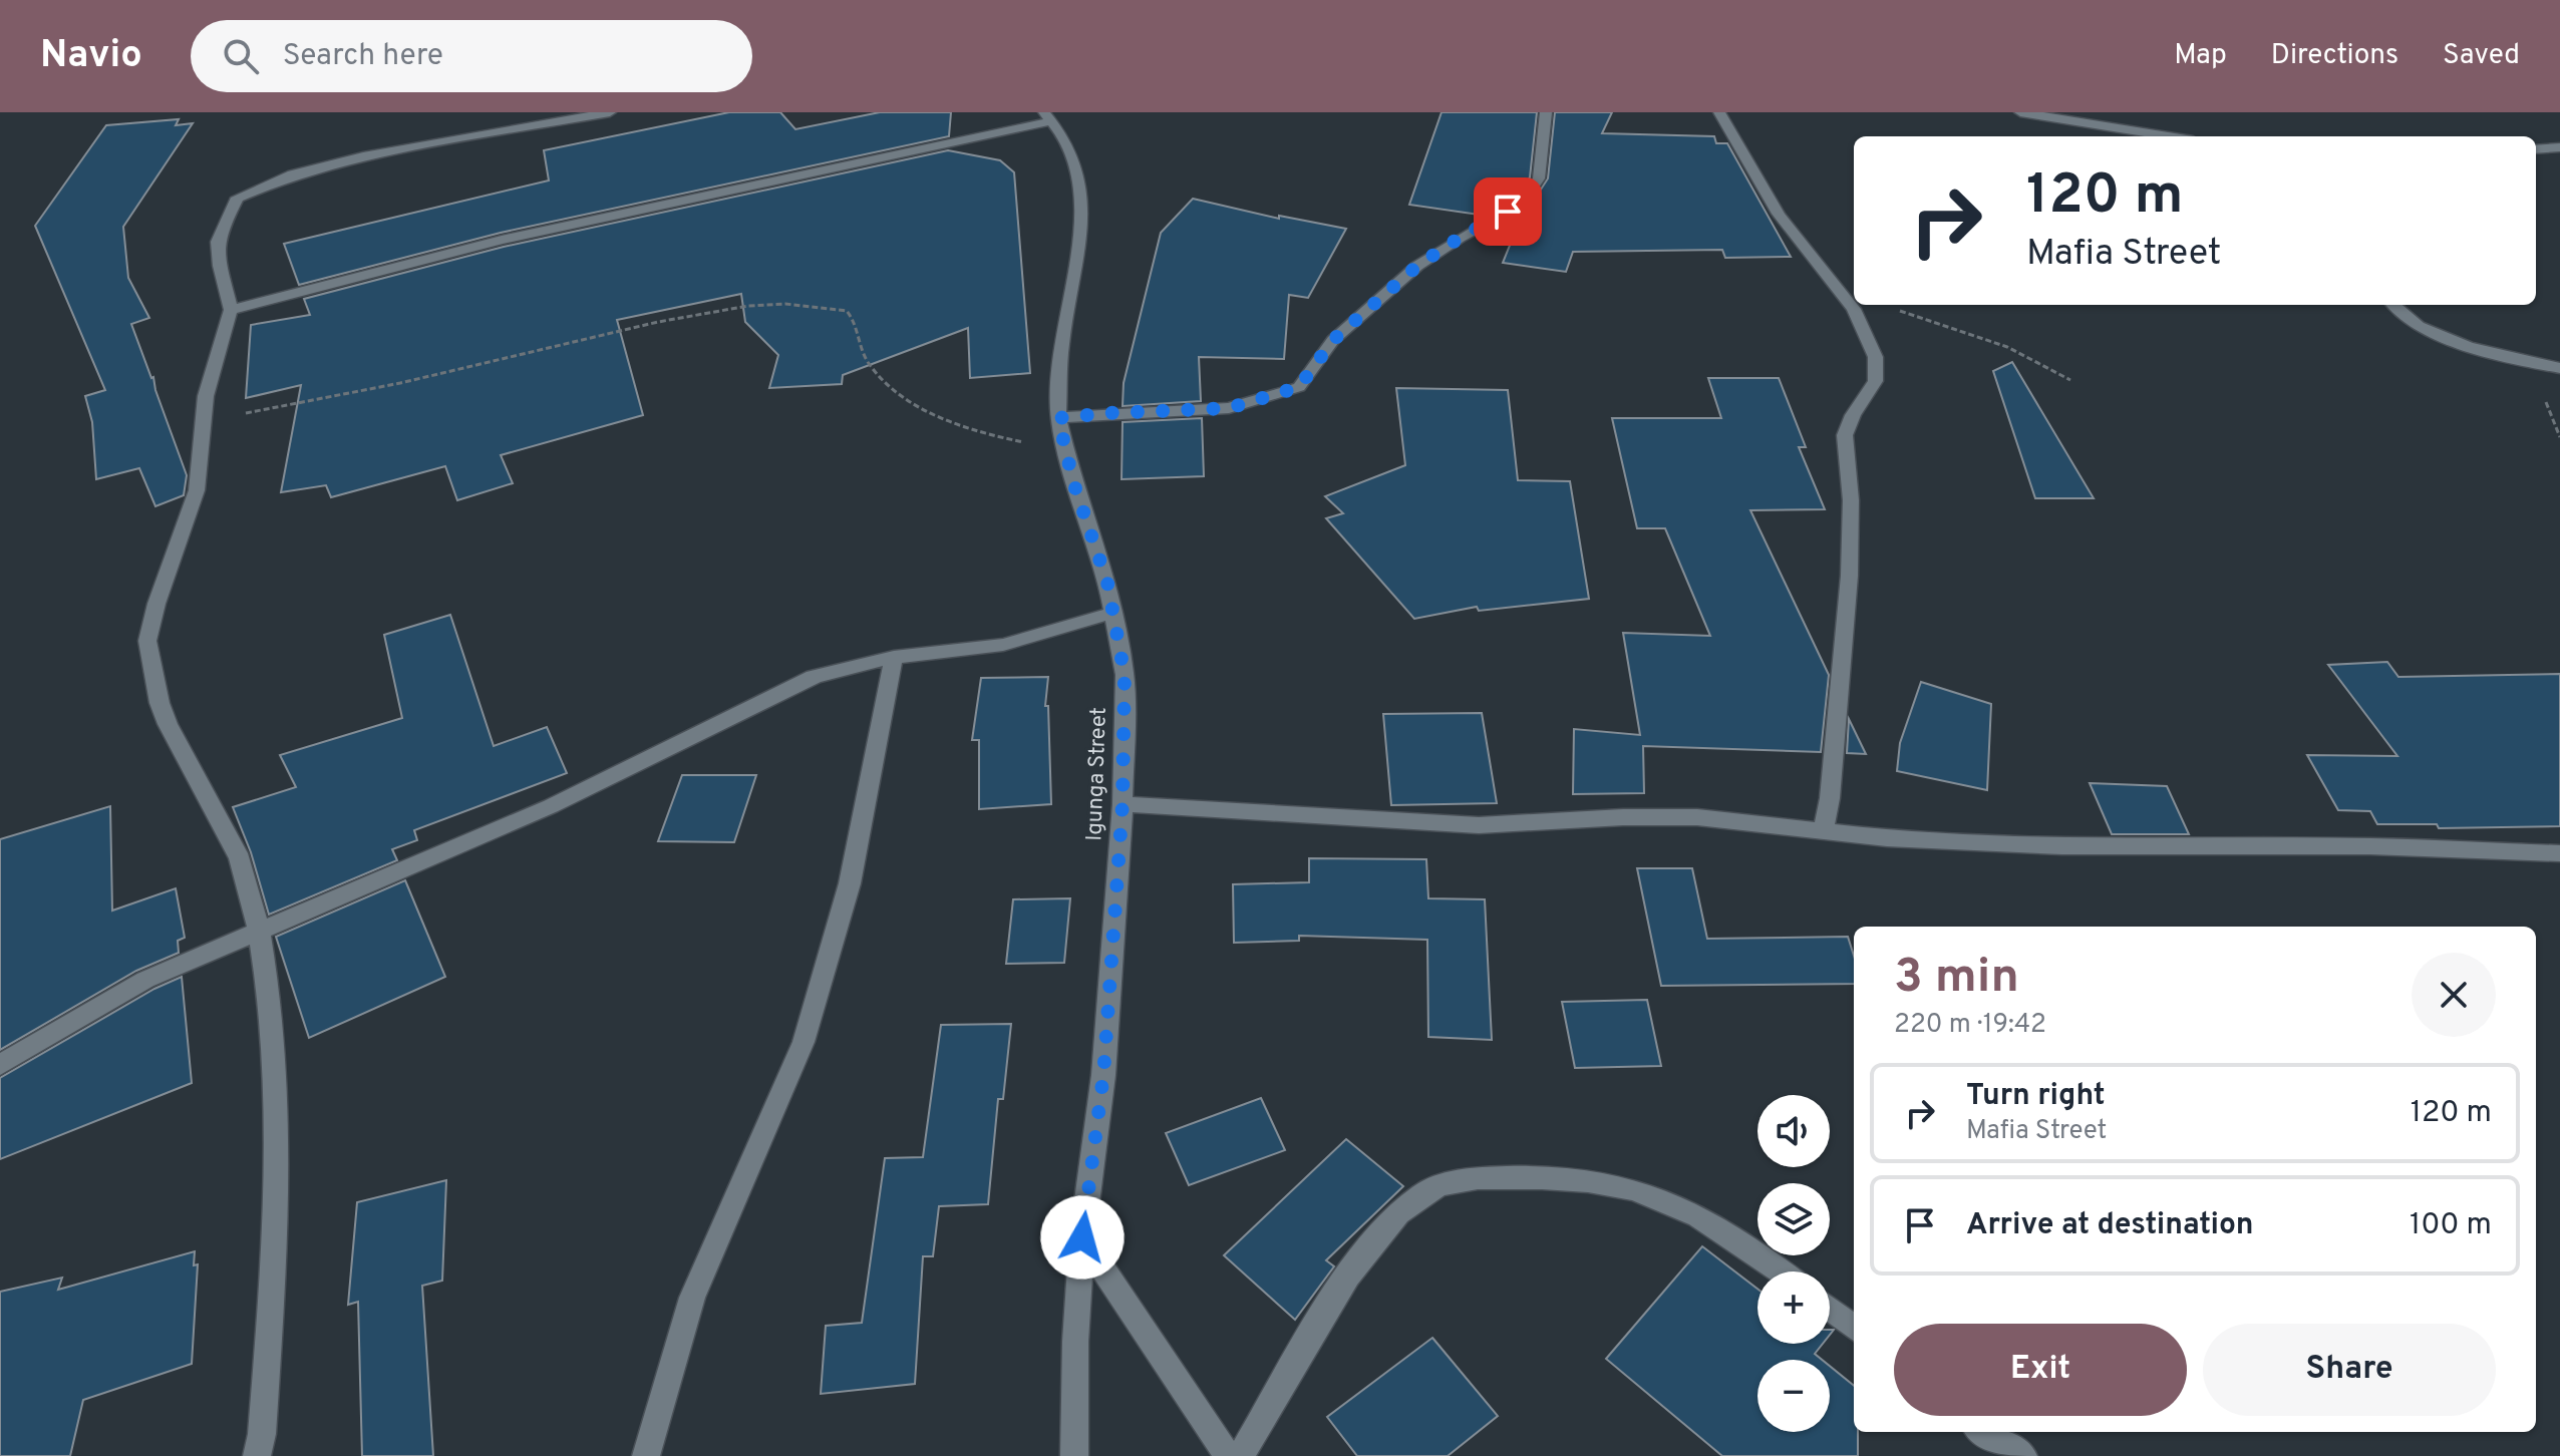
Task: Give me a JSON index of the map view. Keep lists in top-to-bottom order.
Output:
{
  "streets": {
    "street": ["Igunga Street"]
  },
  "page": {
    "header": "Navio",
    "search": "Search here",
    "nav": ["Map", "Directions", "Saved"],
    "turn": ["120 m", "Mafia Street"],
    "heading": ["3 min", "220 m · 19:42"],
    "list": [
      {
        "name": "Turn right",
        "note": "Mafia Street",
        "value": "120 m"
      },
      {
        "name": "Arrive at destination",
        "value": "100 m"
      }
    ],
    "map_buttons": ["+", "−"],
    "buttons": ["Exit", "Share"]
  }
}
